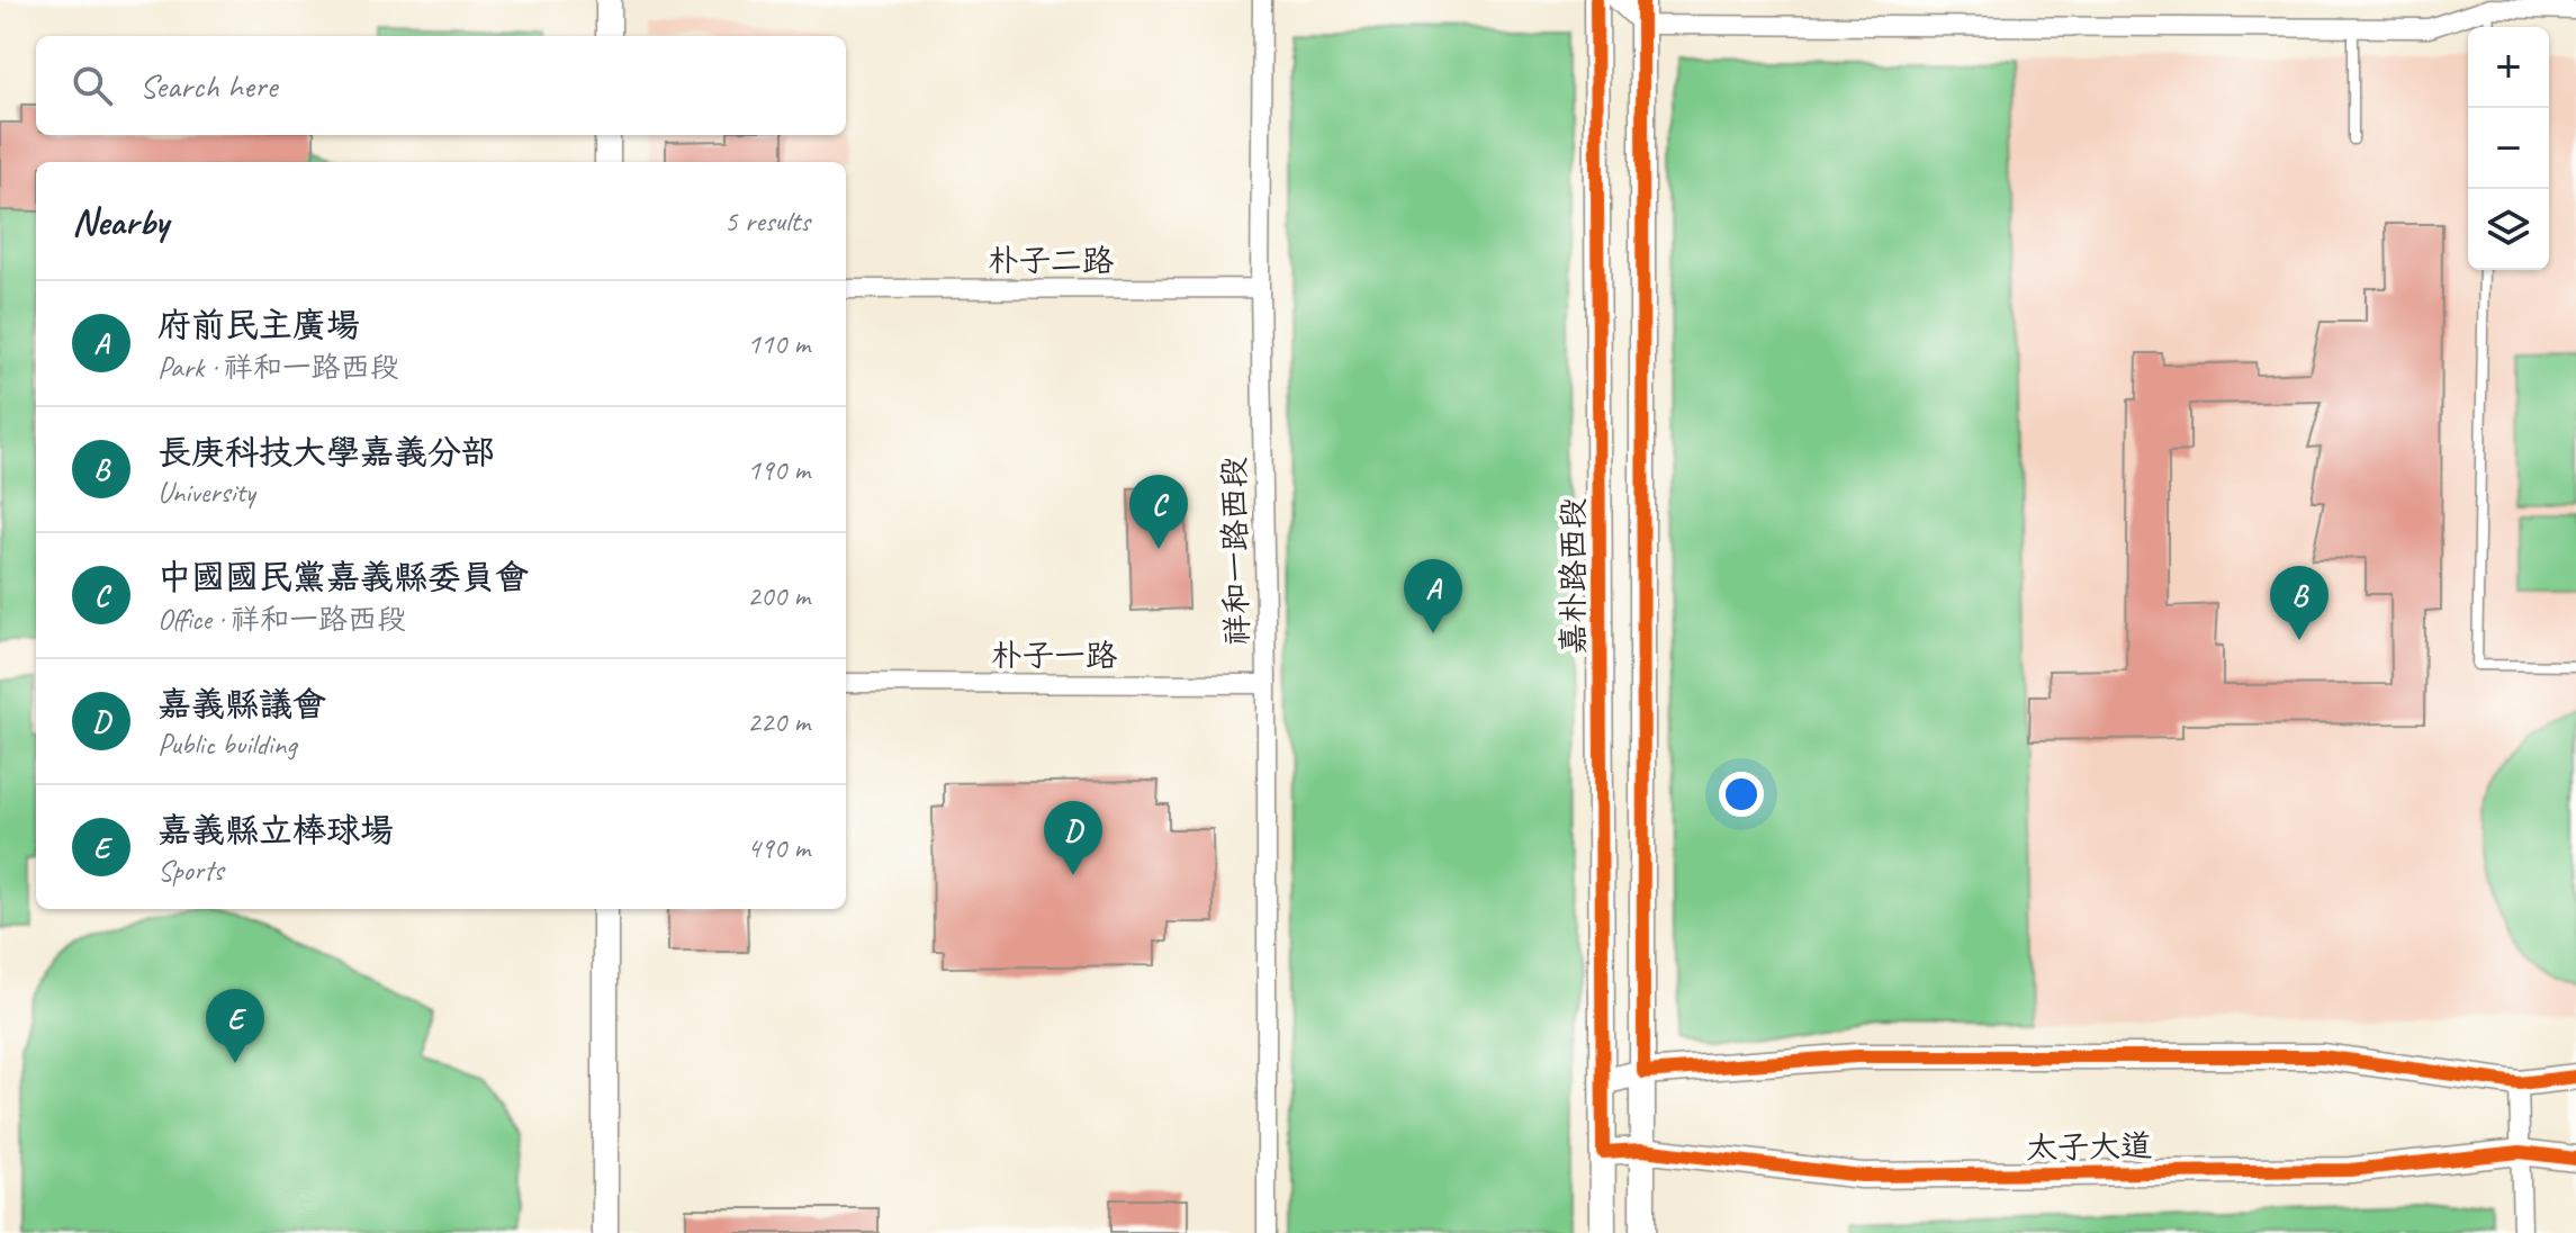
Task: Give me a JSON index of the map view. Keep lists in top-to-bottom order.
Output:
{
  "streets": {
    "main road": ["嘉朴路西段", "太子大道"],
    "street": ["朴子二路", "祥和一路西段", "朴子一路"]
  },
  "crossings": [
    ["朴子二路", "祥和一路西段"],
    ["祥和一路西段", "朴子一路"],
    ["嘉朴路西段", "太子大道"]
  ],
  "page": {
    "map_buttons": ["+", "−"],
    "search": "Search here",
    "heading": ["Nearby", "5 results"],
    "list": [
      {
        "mark": "A",
        "name": "府前民主廣場",
        "note": "Park · 祥和一路西段",
        "value": "110 m"
      },
      {
        "mark": "B",
        "name": "長庚科技大學嘉義分部",
        "note": "University",
        "value": "190 m"
      },
      {
        "mark": "C",
        "name": "中國國民黨嘉義縣委員會",
        "note": "Office · 祥和一路西段",
        "value": "200 m"
      },
      {
        "mark": "D",
        "name": "嘉義縣議會",
        "note": "Public building",
        "value": "220 m"
      },
      {
        "mark": "E",
        "name": "嘉義縣立棒球場",
        "note": "Sports",
        "value": "490 m"
      }
    ],
    "pins": [
      "C",
      "A",
      "B",
      "D",
      "E"
    ]
  }
}
